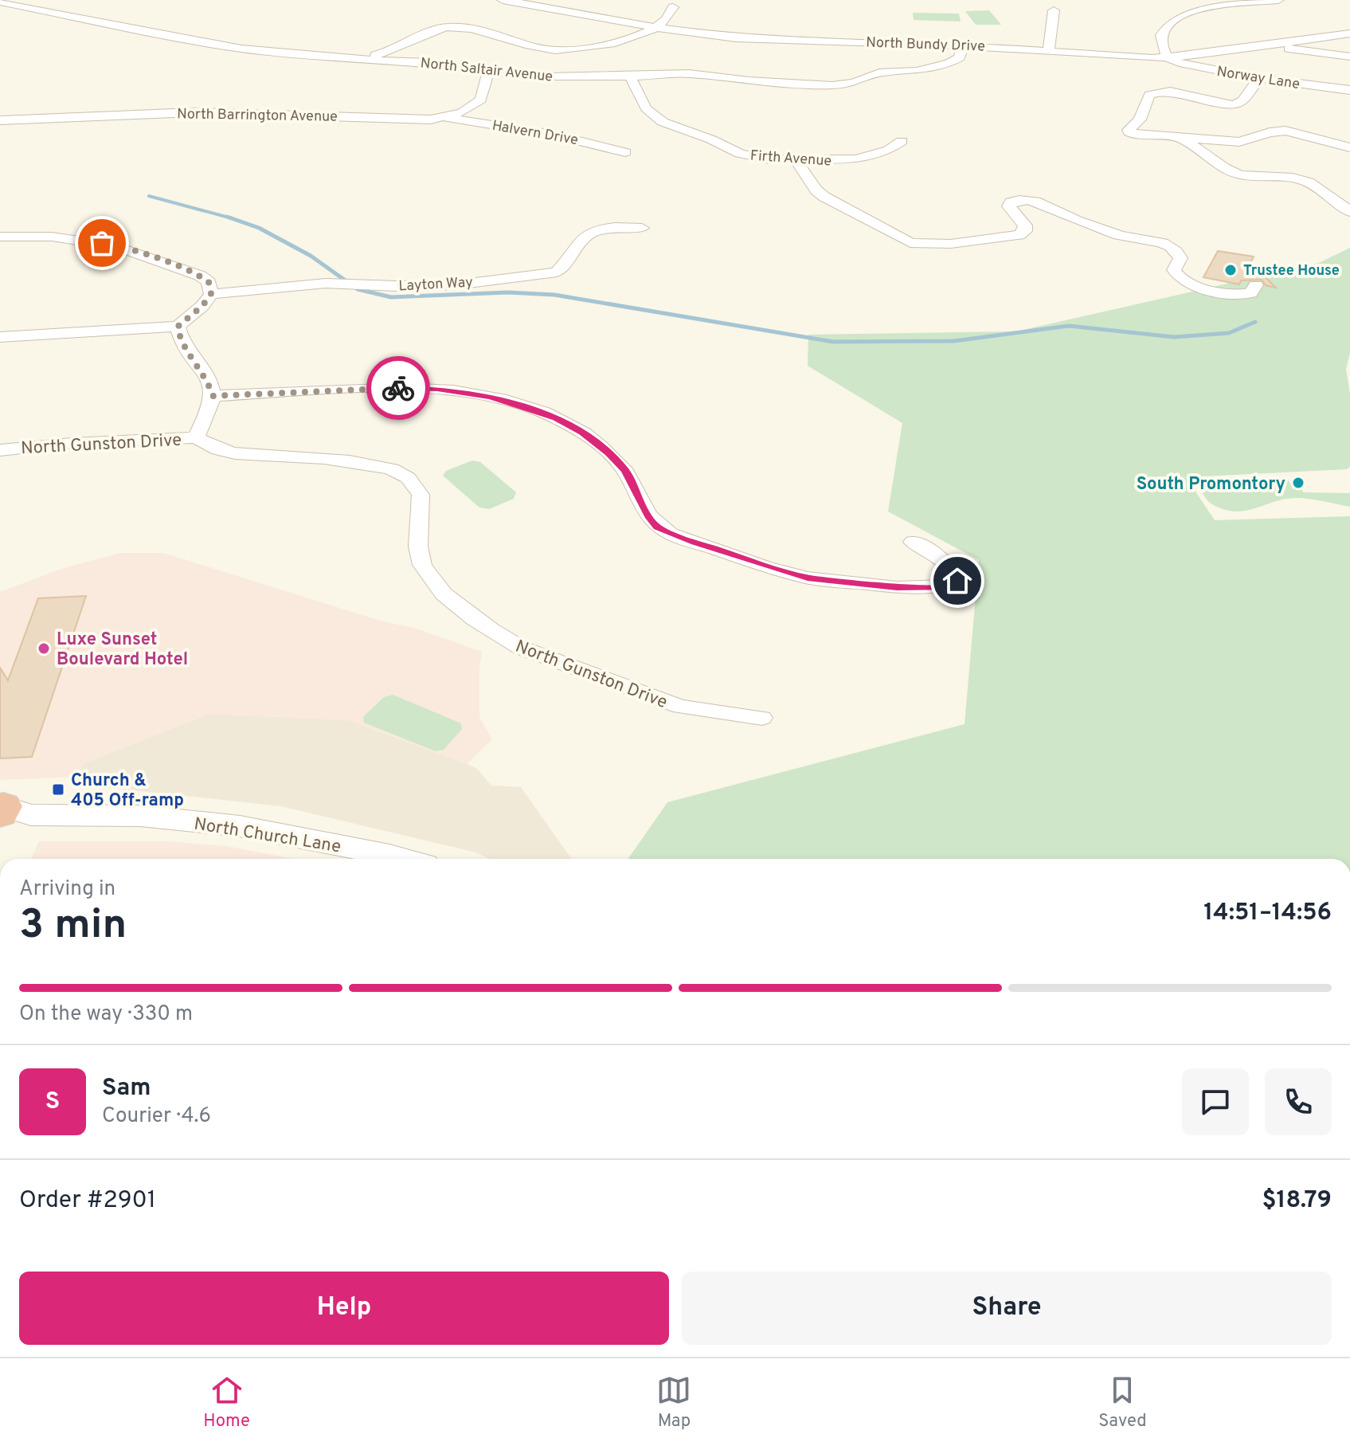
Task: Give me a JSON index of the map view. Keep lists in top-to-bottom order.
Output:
{
  "streets": {
    "street": [
      "North Bundy Drive",
      "North Saltair Avenue",
      "Norway Lane",
      "North Barrington Avenue",
      "Halvern Drive",
      "Firth Avenue",
      "Layton Way",
      "North Gunston Drive",
      "North Church Lane"
    ]
  },
  "crossings": [
    ["North Bundy Drive", "North Saltair Avenue"],
    ["North Bundy Drive", "Norway Lane"],
    ["North Saltair Avenue", "North Barrington Avenue"],
    ["North Saltair Avenue", "Firth Avenue"],
    ["North Barrington Avenue", "Halvern Drive"]
  ],
  "places": {
    "other": ["Trustee House", "South Promontory", "Luxe Sunset Boulevard Hotel"],
    "transit": ["Church & 405 Off-ramp"]
  },
  "page": {
    "heading": ["3 min", "Arriving in", "14:51–14:56"],
    "panel": [
      "Sam",
      "Courier · 4.6",
      "Order #2901",
      "$18.79"
    ],
    "bar": "On the way · 330 m",
    "round": "S",
    "buttons": ["Help", "Share"],
    "tabs": ["Home", "Map", "Saved"]
  }
}
